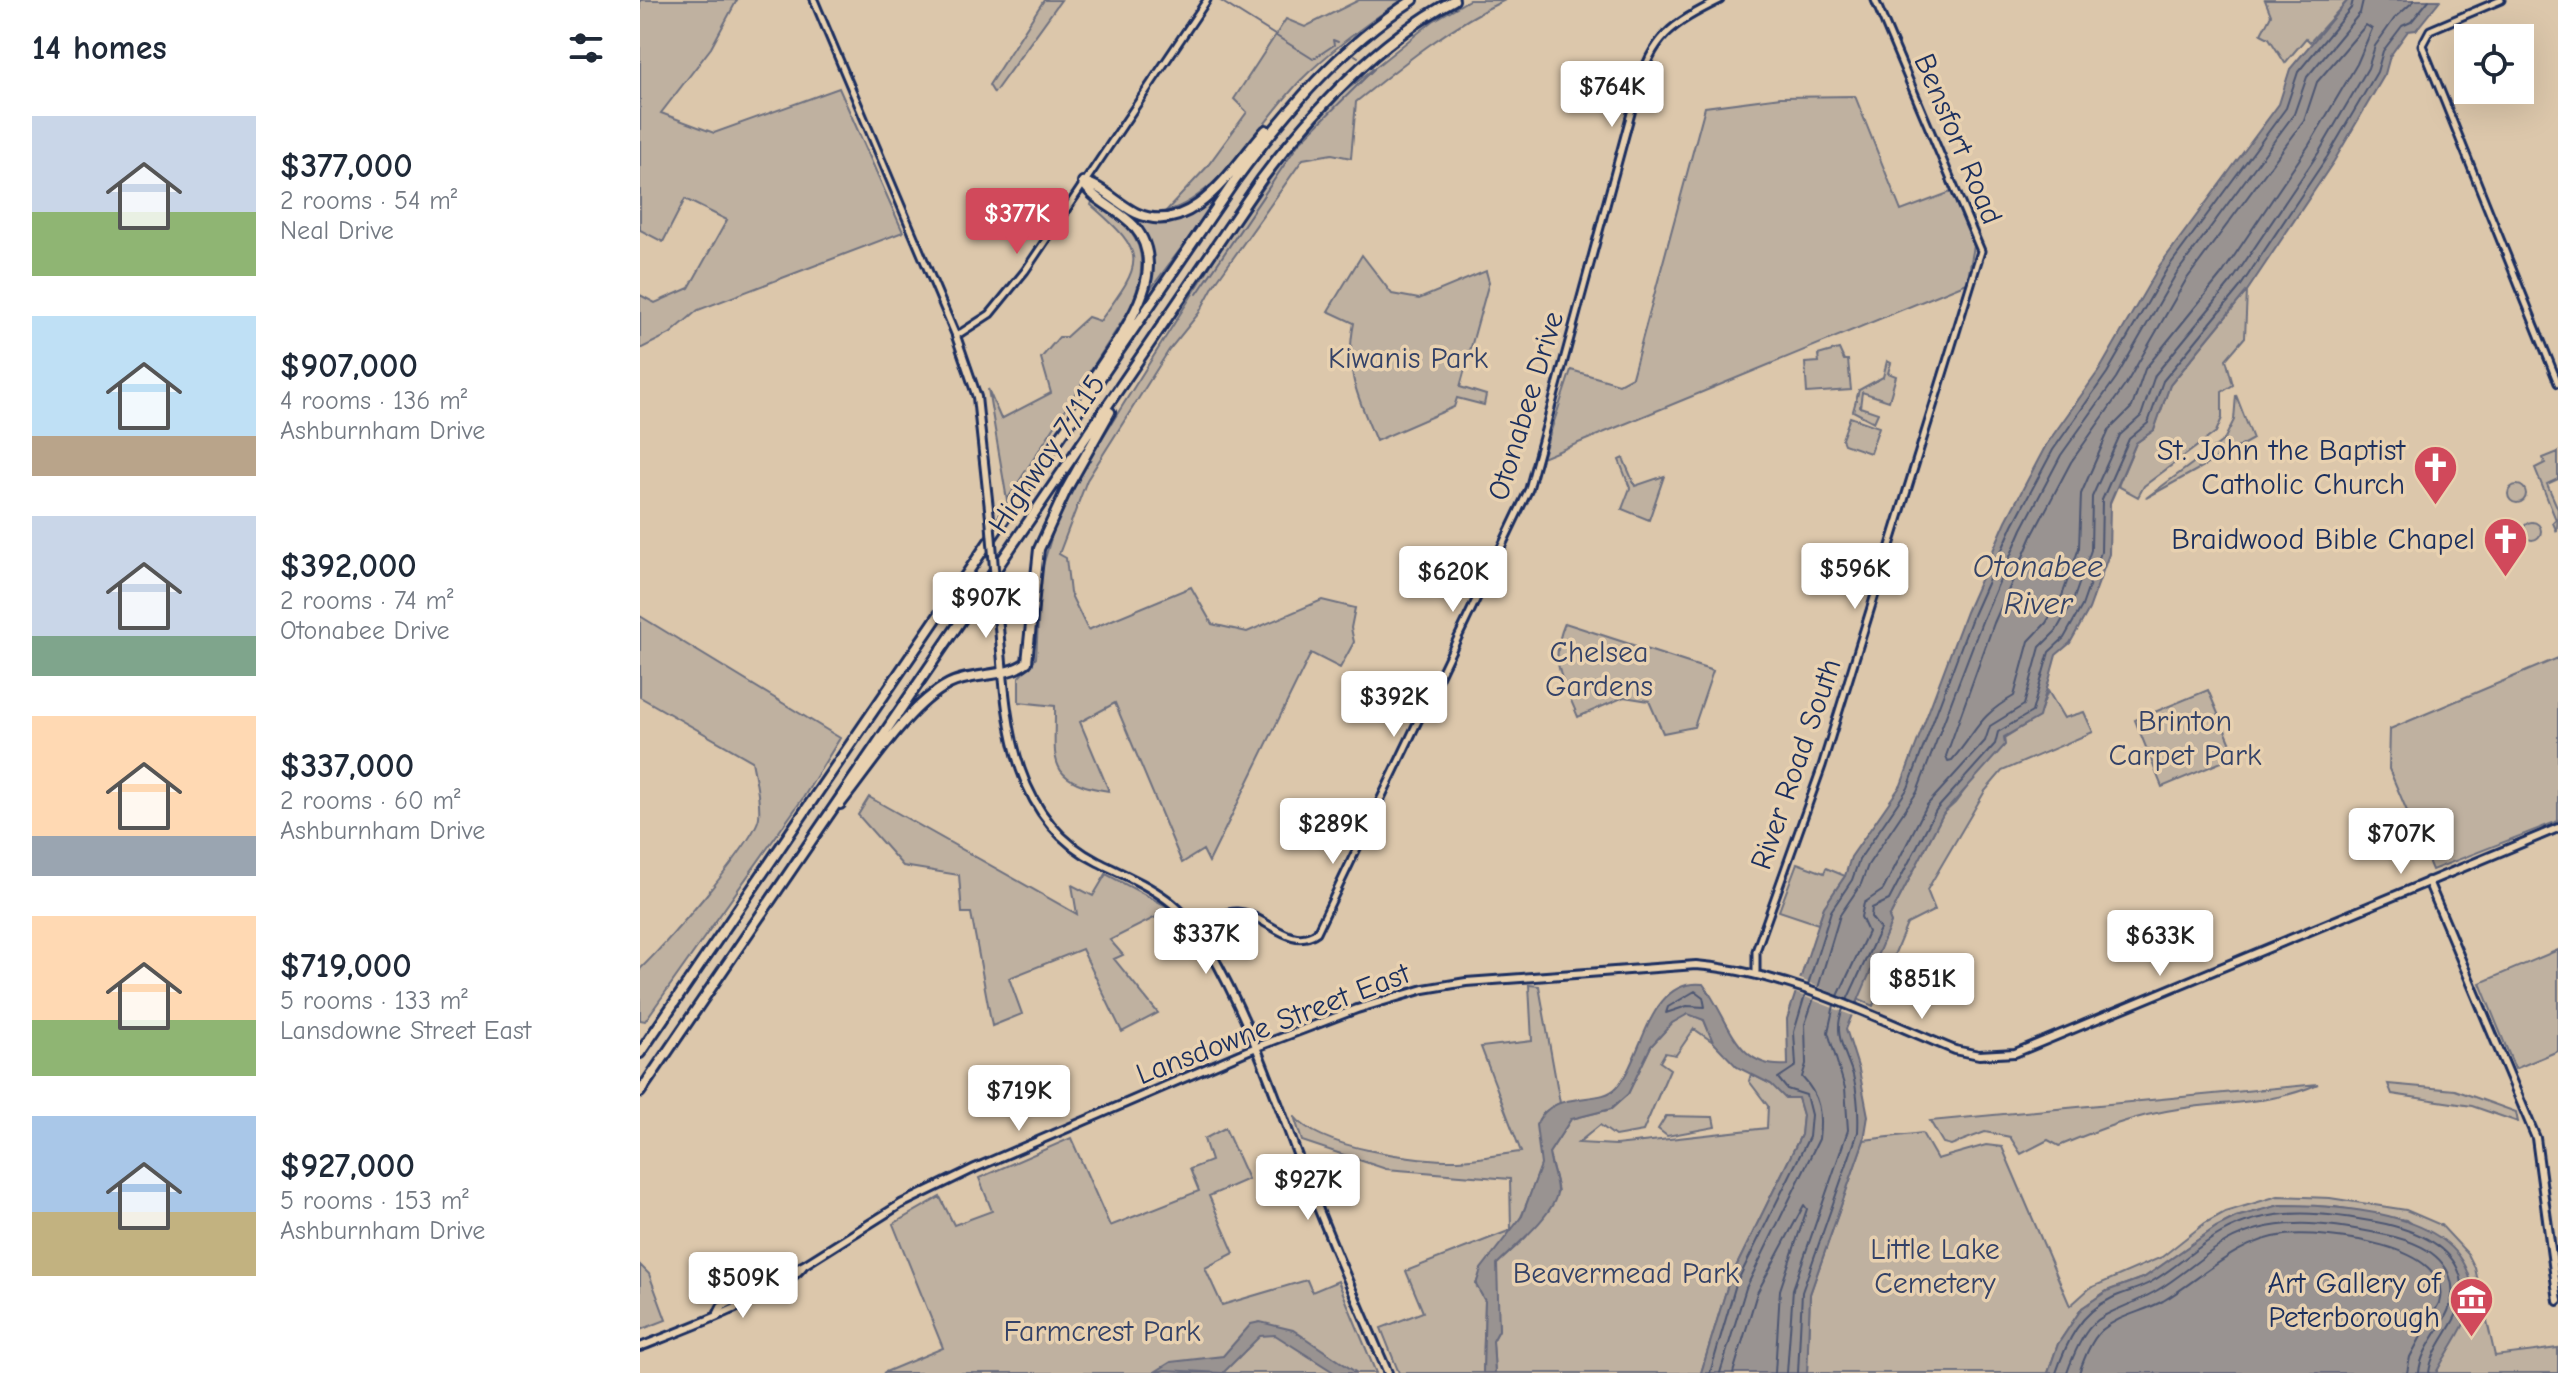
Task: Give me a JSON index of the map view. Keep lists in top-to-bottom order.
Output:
{
  "streets": {
    "highway": ["Highway 7/115"],
    "main road": ["Lansdowne Street East"],
    "street": ["Bensfort Road", "Otonabee Drive", "River Road South"]
  },
  "crossings": [
    ["Bensfort Road", "River Road South"],
    ["River Road South", "Lansdowne Street East"]
  ],
  "water": ["Otonabee River"],
  "parks": [
    "Kiwanis Park",
    "Chelsea Gardens",
    "Brinton Carpet Park",
    "Little Lake Cemetery",
    "Beavermead Park",
    "Farmcrest Park"
  ],
  "places": {
    "church": ["St. John the Baptist Catholic Church", "Braidwood Bible Chapel"],
    "museum": ["Art Gallery of Peterborough"]
  },
  "page": {
    "heading": "14 homes",
    "price": [
      "$764K",
      "$377K",
      "$596K",
      "$620K",
      "$907K",
      "$392K",
      "$289K",
      "$707K",
      "$337K",
      "$633K",
      "$851K",
      "$719K",
      "$927K",
      "$509K"
    ],
    "list": [
      {
        "name": "$377,000",
        "note": "2 rooms · 54 m² · Neal Drive"
      },
      {
        "name": "$907,000",
        "note": "4 rooms · 136 m² · Ashburnham Drive"
      },
      {
        "name": "$392,000",
        "note": "2 rooms · 74 m² · Otonabee Drive"
      },
      {
        "name": "$337,000",
        "note": "2 rooms · 60 m² · Ashburnham Drive"
      },
      {
        "name": "$719,000",
        "note": "5 rooms · 133 m² · Lansdowne Street East"
      },
      {
        "name": "$927,000",
        "note": "5 rooms · 153 m² · Ashburnham Drive"
      }
    ]
  }
}
